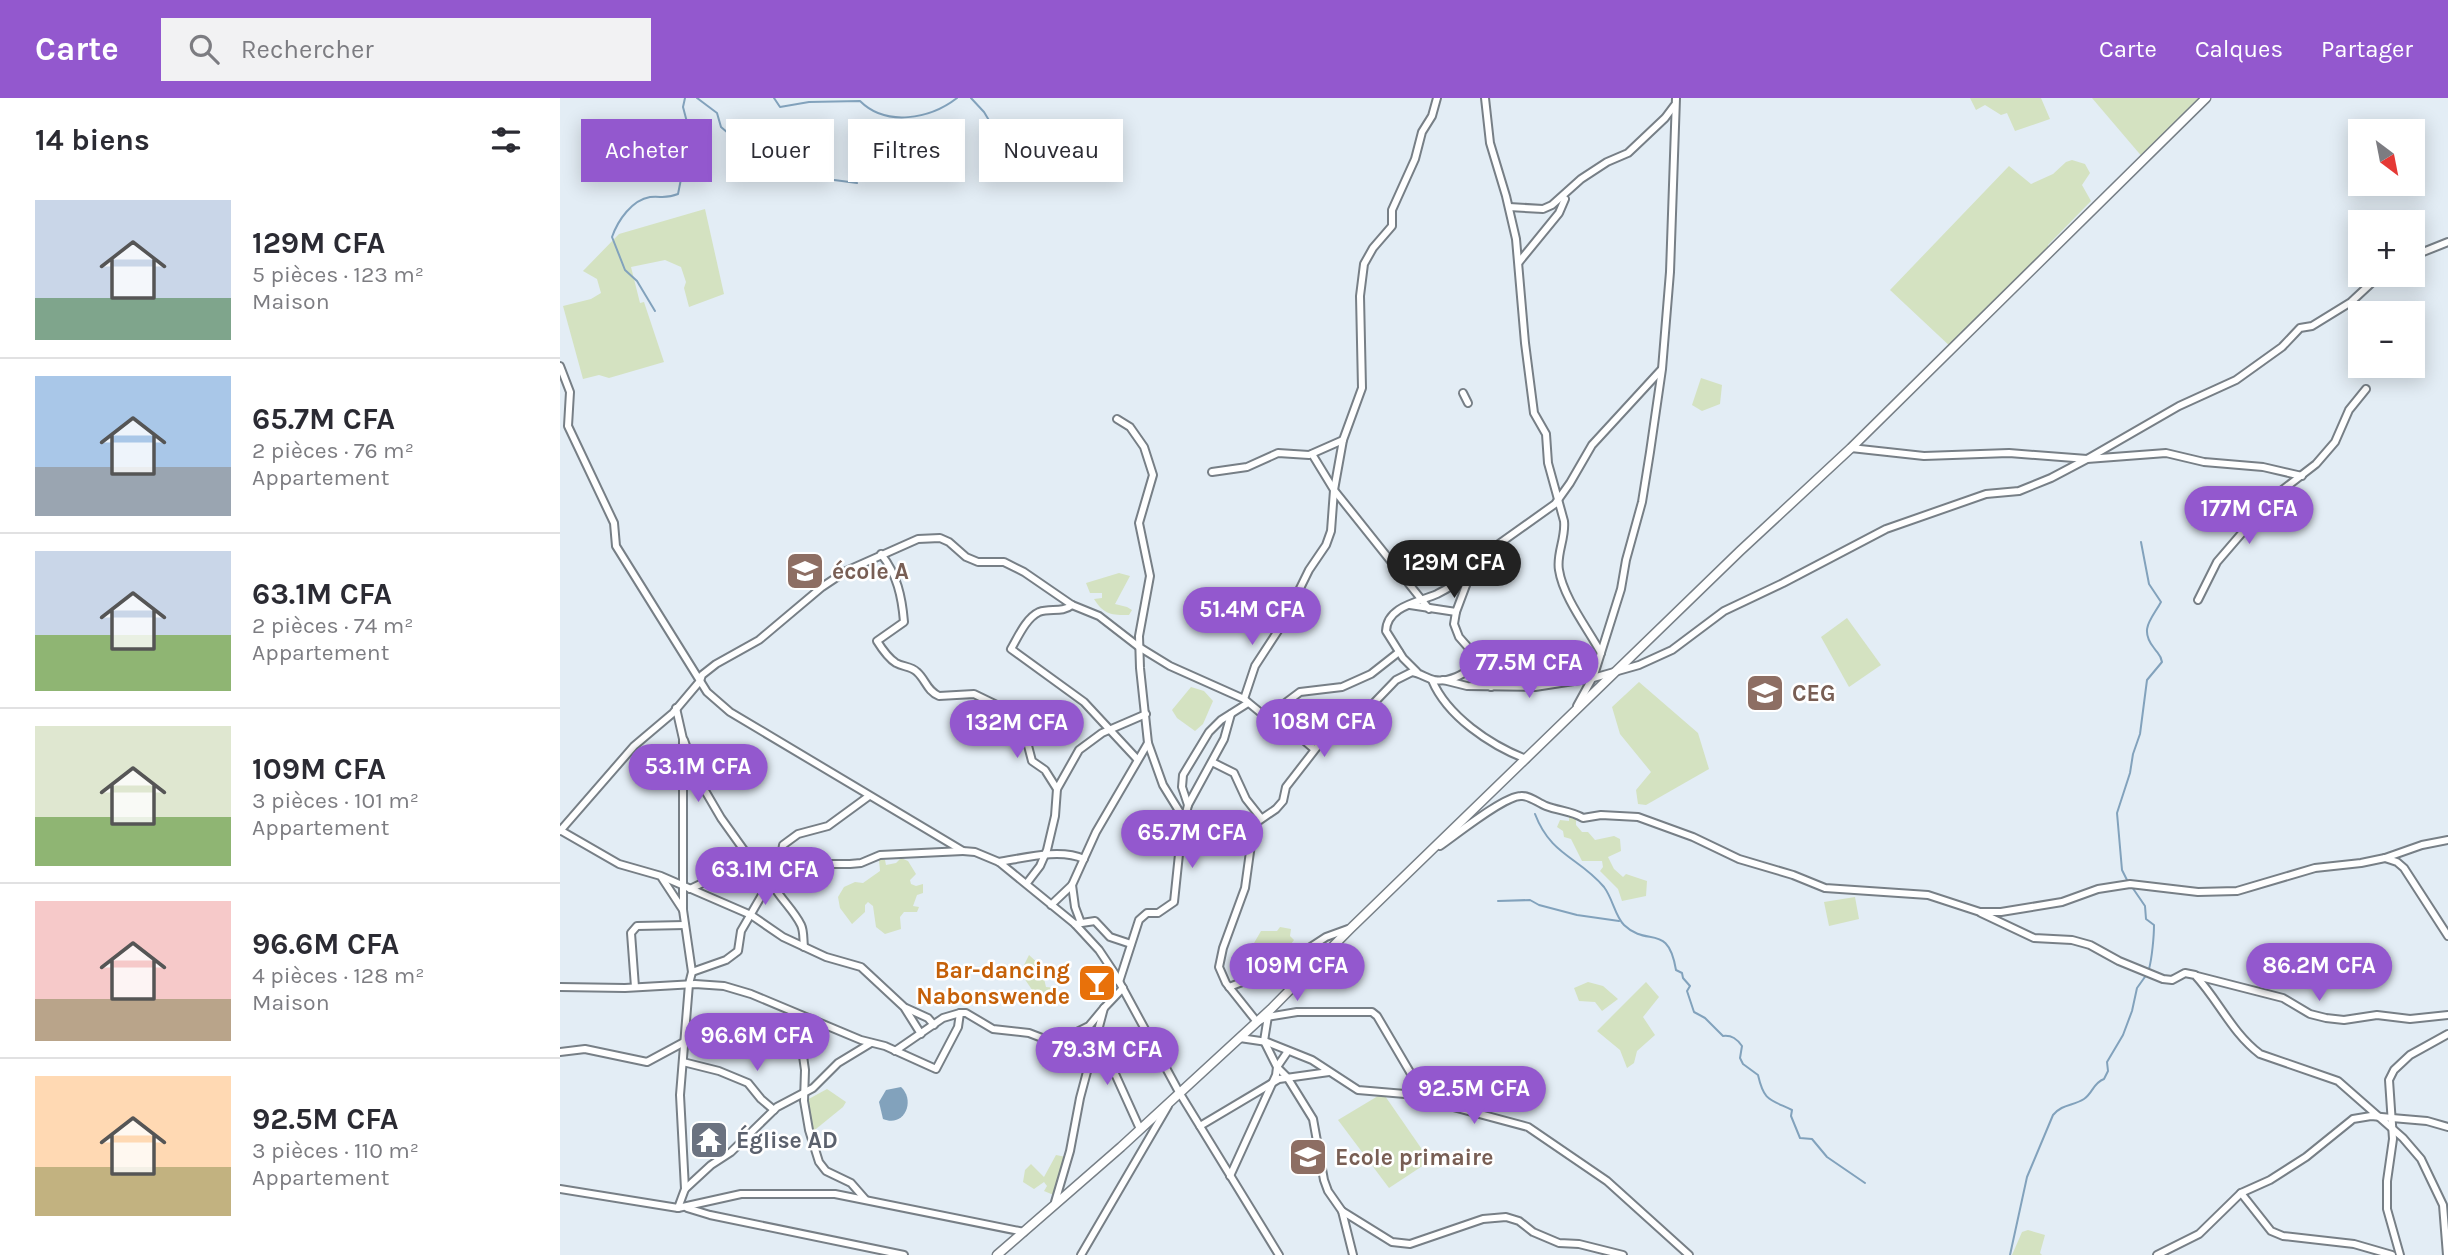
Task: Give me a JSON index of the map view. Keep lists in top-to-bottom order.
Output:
{
  "places": {
    "school or university": ["école A", "CEG", "Ecole primaire"],
    "bar": ["Bar-dancing Nabonswende"],
    "temple": ["Église AD"]
  },
  "north": "bottom right",
  "page": {
    "header": "Carte",
    "search": "Rechercher",
    "nav": ["Carte", "Calques", "Partager"],
    "heading": "14 biens",
    "map_buttons": ["+", "−"],
    "chip": [
      "Acheter",
      "Louer",
      "Filtres",
      "Nouveau"
    ],
    "list": [
      {
        "name": "129M CFA",
        "note": "5 pièces · 123 m² · Maison"
      },
      {
        "name": "65.7M CFA",
        "note": "2 pièces · 76 m² · Appartement"
      },
      {
        "name": "63.1M CFA",
        "note": "2 pièces · 74 m² · Appartement"
      },
      {
        "name": "109M CFA",
        "note": "3 pièces · 101 m² · Appartement"
      },
      {
        "name": "96.6M CFA",
        "note": "4 pièces · 128 m² · Maison"
      },
      {
        "name": "92.5M CFA",
        "note": "3 pièces · 110 m² · Appartement"
      }
    ],
    "price": [
      "177M CFA",
      "129M CFA",
      "51.4M CFA",
      "77.5M CFA",
      "108M CFA",
      "132M CFA",
      "53.1M CFA",
      "65.7M CFA",
      "63.1M CFA",
      "109M CFA",
      "86.2M CFA",
      "96.6M CFA",
      "79.3M CFA",
      "92.5M CFA"
    ]
  }
}
